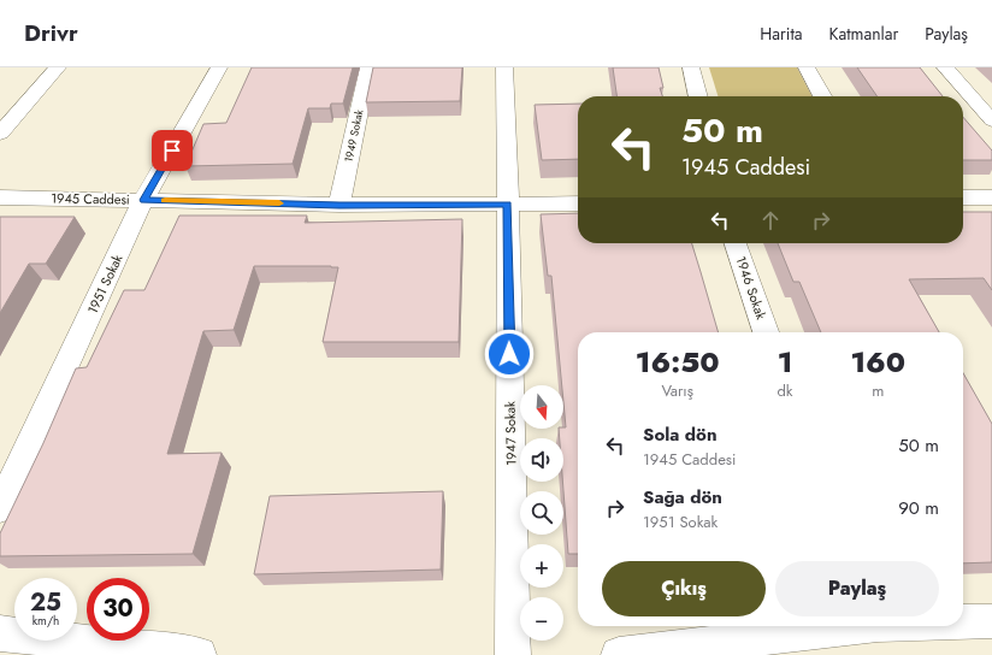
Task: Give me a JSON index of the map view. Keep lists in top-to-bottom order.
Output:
{
  "streets": {
    "street": [
      "1949 Sokak",
      "1945 Caddesi",
      "1951 Sokak",
      "1946 Sokak",
      "1947 Sokak"
    ]
  },
  "crossings": [
    ["1949 Sokak", "1945 Caddesi"],
    ["1945 Caddesi", "1951 Sokak"],
    ["1945 Caddesi", "1947 Sokak"]
  ],
  "north": "bottom",
  "page": {
    "header": "Drivr",
    "nav": ["Harita", "Katmanlar", "Paylaş"],
    "turn": ["50 m", "1945 Caddesi"],
    "eta": [
      "16:50",
      "Varış",
      "1",
      "dk",
      "160",
      "m"
    ],
    "map_buttons": ["+", "−"],
    "list": [
      {
        "name": "Sola dön",
        "note": "1945 Caddesi",
        "value": "50 m"
      },
      {
        "name": "Sağa dön",
        "note": "1951 Sokak",
        "value": "90 m"
      }
    ],
    "buttons": ["Çıkış", "Paylaş"],
    "speed": "25 km/h",
    "limit": "30"
  }
}
